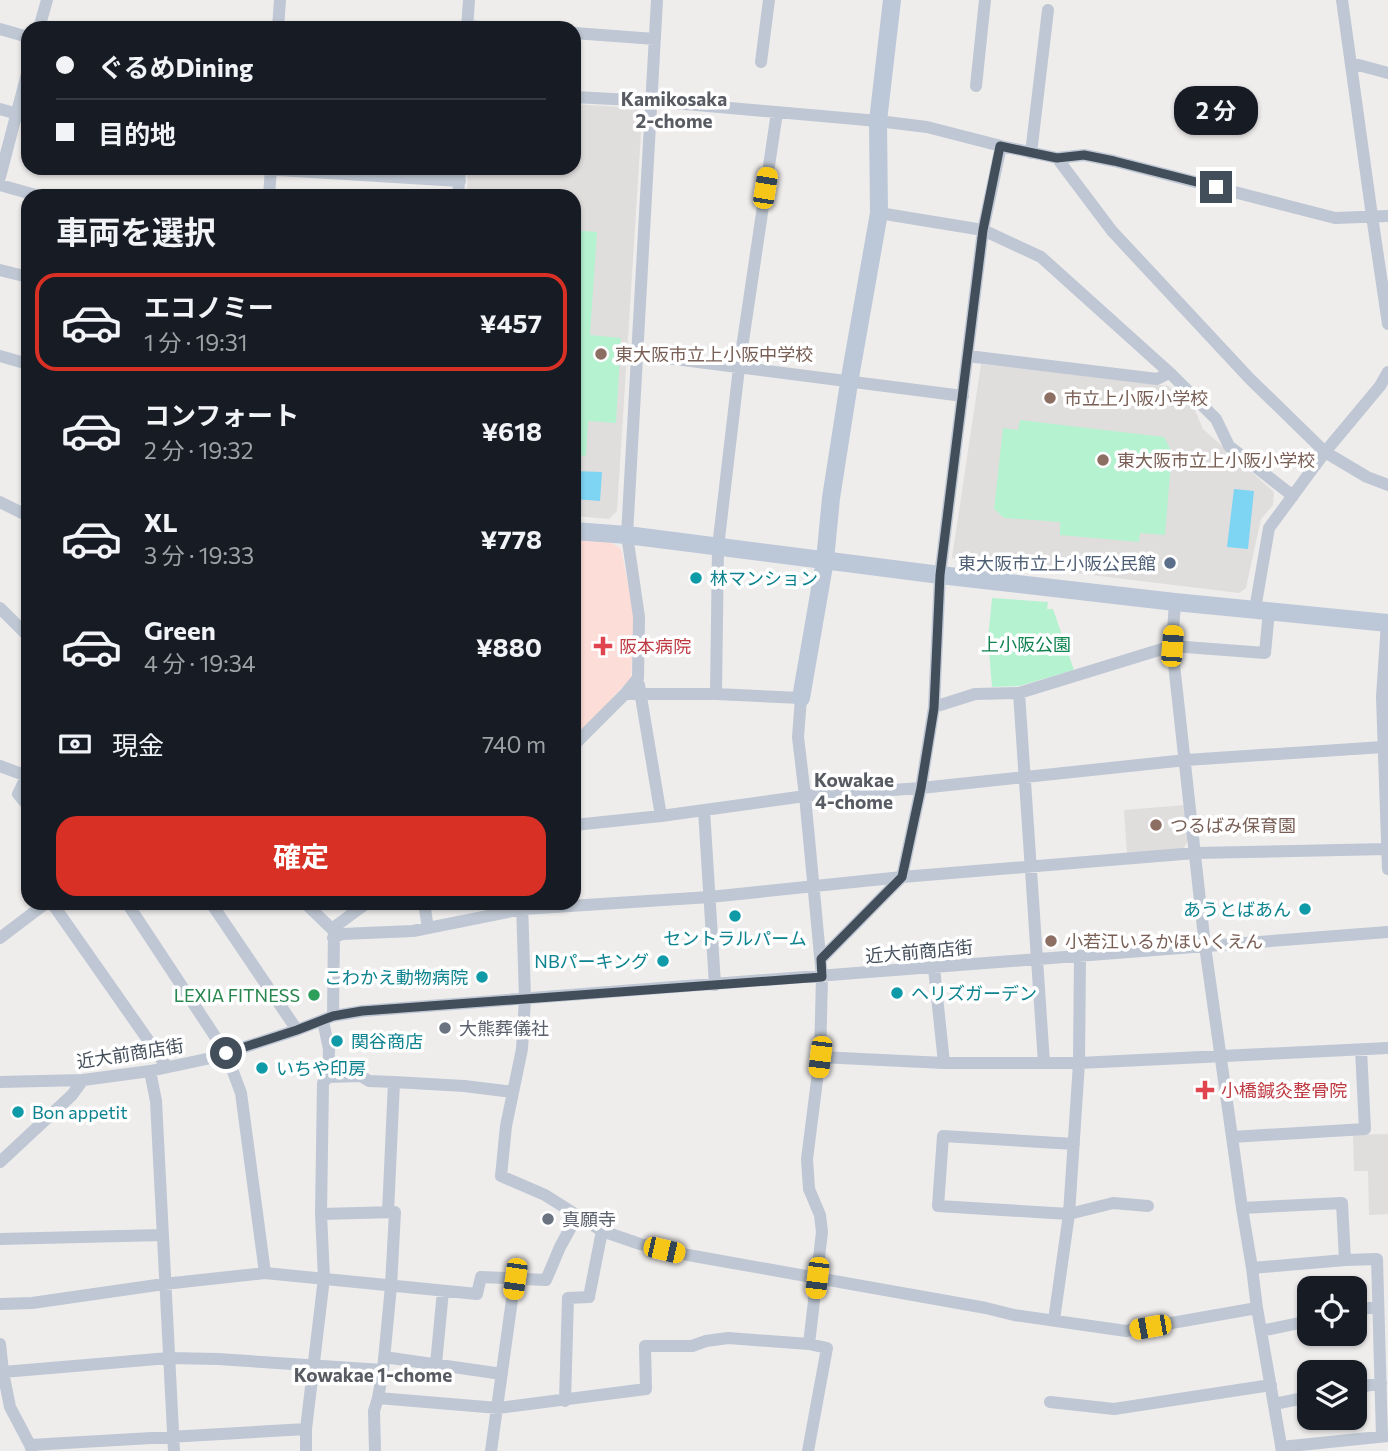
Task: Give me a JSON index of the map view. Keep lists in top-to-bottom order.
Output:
{
  "streets": {
    "street": ["近大前商店街"]
  },
  "districts": ["Kamikosaka 2-chome", "Kowakae 4-chome", "Kowakae 1-chome"],
  "parks": ["上小阪公園"],
  "places": {
    "other": [
      "東大阪市立上小阪中学校",
      "市立上小阪小学校",
      "東大阪市立上小阪小学校",
      "東大阪市立上小阪公民館",
      "林マンション",
      "つるばみ保育園",
      "あうとばあん",
      "セントラルパーム",
      "小若江いるかほいくえん",
      "NBパーキング",
      "こわかえ動物病院",
      "ヘリズガーデン",
      "LEXIA FITNESS",
      "大熊葬儀社",
      "関谷商店",
      "いちや印房",
      "Bon appetit",
      "真願寺"
    ],
    "health": ["阪本病院", "小橋鍼灸整骨院"]
  },
  "page": {
    "banner": ["ぐるめDining", "目的地"],
    "bubble": "2 分",
    "heading": "車両を選択",
    "list": [
      {
        "name": "エコノミー",
        "note": "1 分 · 19:31",
        "value": "¥457"
      },
      {
        "name": "コンフォート",
        "note": "2 分 · 19:32",
        "value": "¥618"
      },
      {
        "name": "XL",
        "note": "3 分 · 19:33",
        "value": "¥778"
      },
      {
        "name": "Green",
        "note": "4 分 · 19:34",
        "value": "¥880"
      }
    ],
    "pay": ["現金", "740 m"],
    "buttons": "確定"
  }
}
